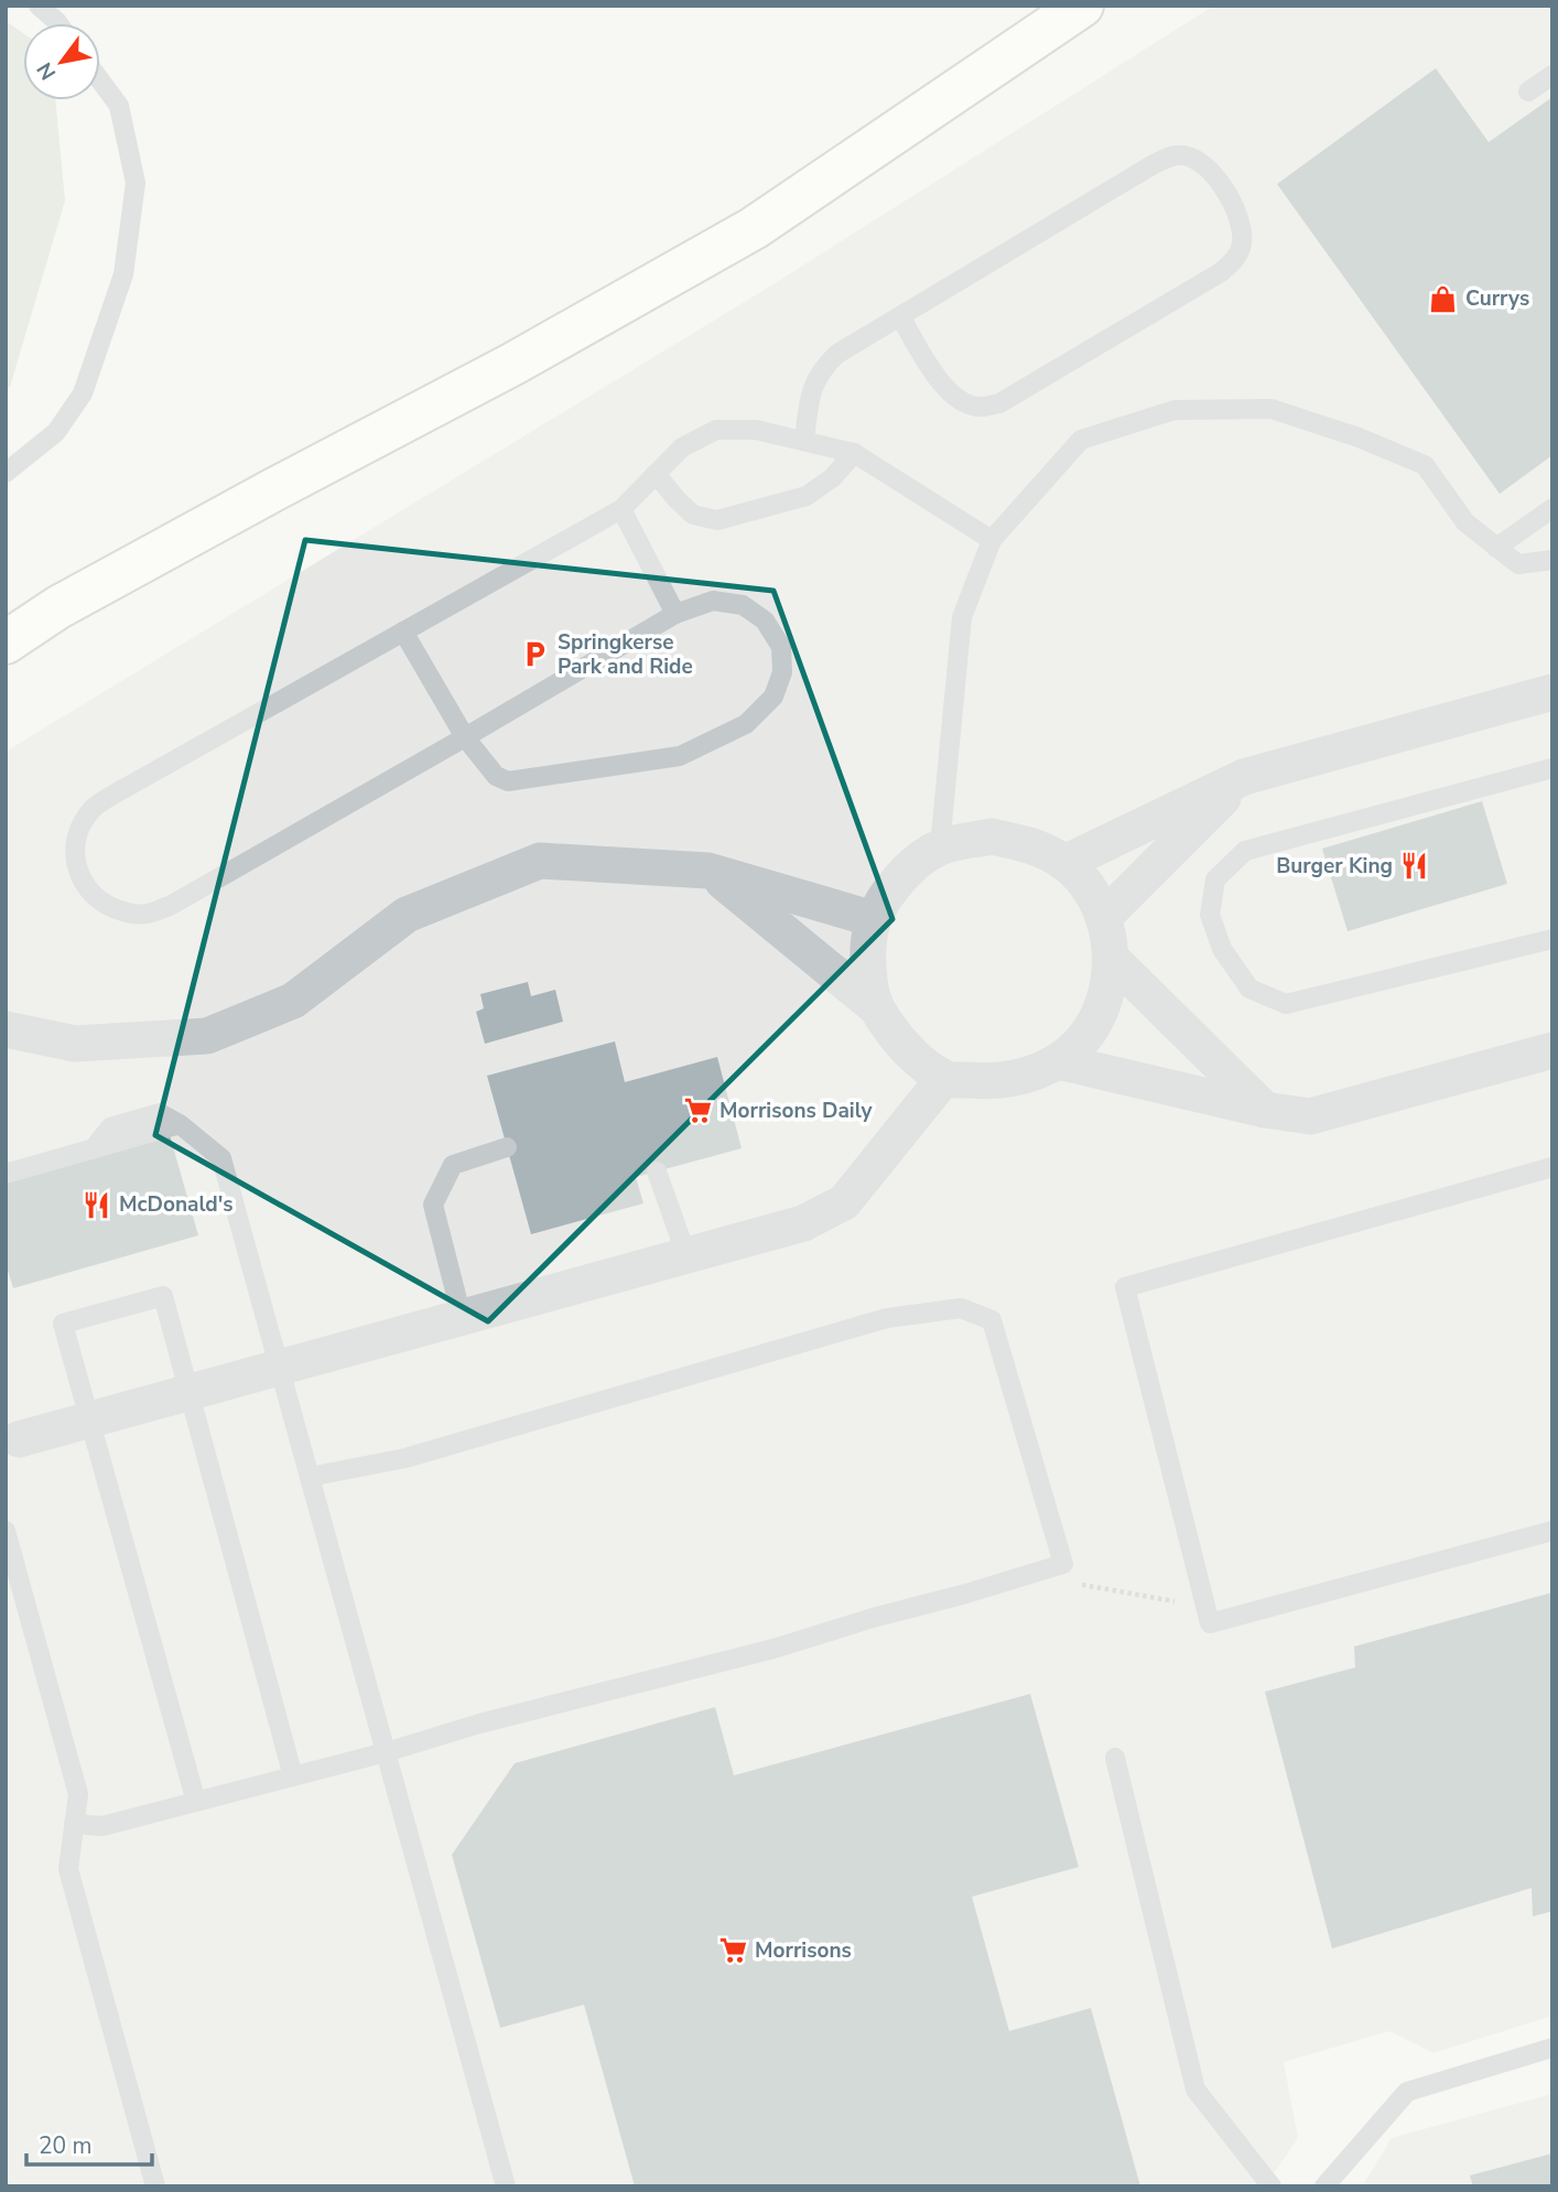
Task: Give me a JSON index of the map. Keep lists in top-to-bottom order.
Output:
{
  "places": {
    "shop": ["Currys"],
    "parking": ["Springkerse Park and Ride"],
    "restaurant": ["Burger King", "McDonald's"],
    "supermarket": ["Morrisons Daily", "Morrisons"]
  },
  "scale_bar": "20 m",
  "north": "bottom left"
}
